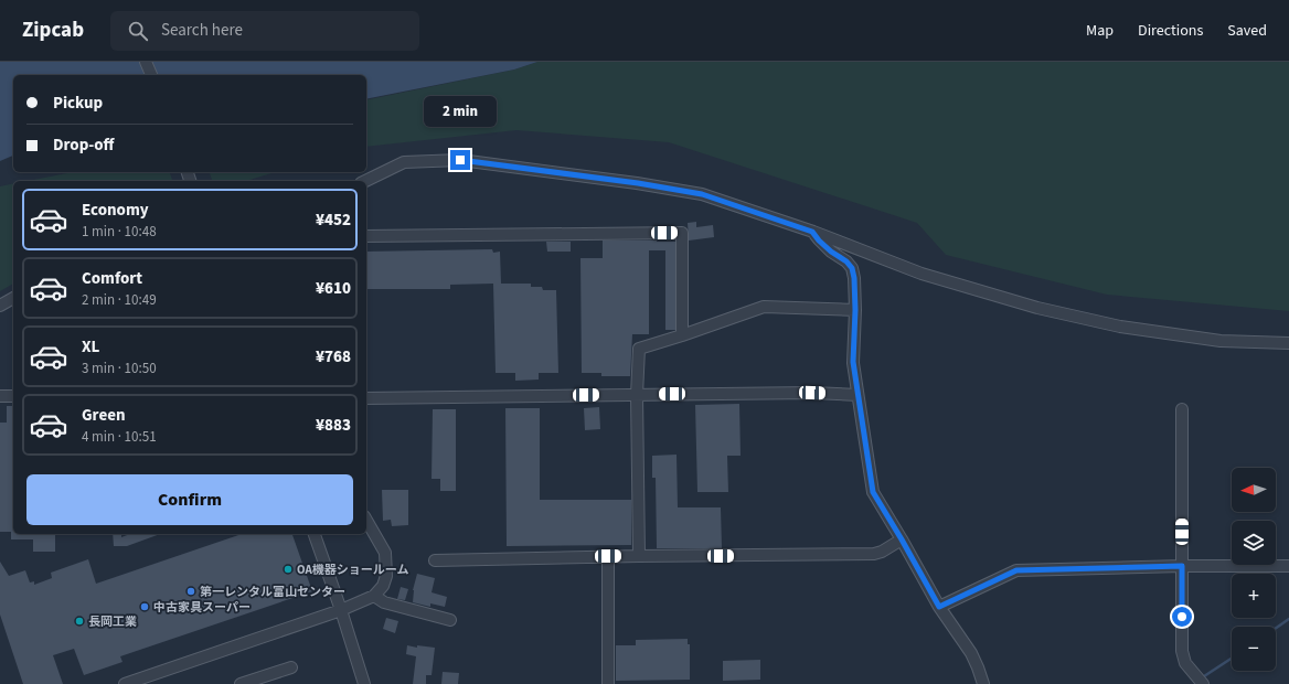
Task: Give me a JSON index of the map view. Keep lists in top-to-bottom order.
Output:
{
  "places": [
    "OA機器ショールーム",
    "第一レンタル富山センター",
    "中古家具スーパー",
    "長岡工業"
  ],
  "north": "left",
  "page": {
    "header": "Zipcab",
    "search": "Search here",
    "nav": ["Map", "Directions", "Saved"],
    "banner": ["Pickup", "Drop-off"],
    "bubble": "2 min",
    "list": [
      {
        "name": "Economy",
        "note": "1 min · 10:48",
        "value": "¥452"
      },
      {
        "name": "Comfort",
        "note": "2 min · 10:49",
        "value": "¥610"
      },
      {
        "name": "XL",
        "note": "3 min · 10:50",
        "value": "¥768"
      },
      {
        "name": "Green",
        "note": "4 min · 10:51",
        "value": "¥883"
      }
    ],
    "buttons": "Confirm",
    "map_buttons": ["+", "−"]
  }
}
